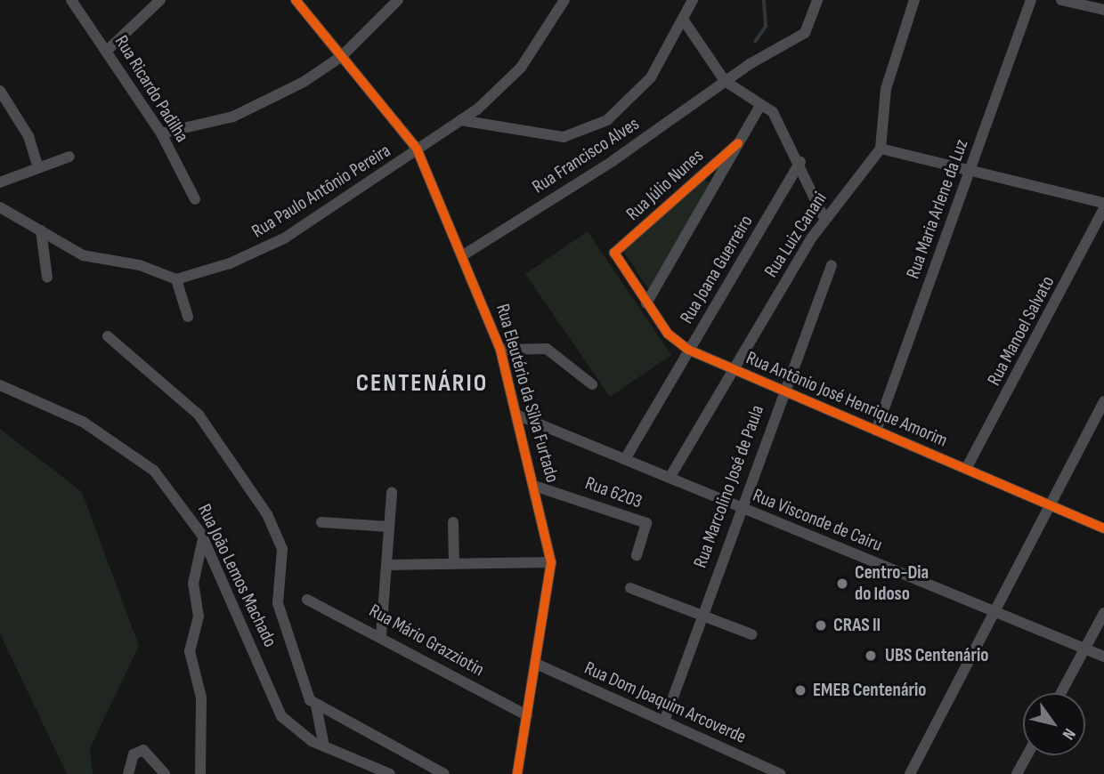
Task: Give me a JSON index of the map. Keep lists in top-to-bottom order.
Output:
{
  "streets": {
    "street": [
      "Rua Ricardo Padilha",
      "Rua Francisco Alves",
      "Rua Júlio Nunes",
      "Rua Paulo Antônio Pereira",
      "Rua Maria Arlene da Luz",
      "Rua Luiz Canani",
      "Rua Joana Guerreiro",
      "Rua Manoel Salvato",
      "Rua Eleutério da Silva Furtado",
      "Rua Antônio José Henrique Amorim",
      "Rua Marcolino José de Paula",
      "Rua 6203",
      "Rua Visconde de Cairu",
      "Rua João Lemos Machado",
      "Rua Mário Grazziotin",
      "Rua Dom Joaquim Arcoverde"
    ]
  },
  "crossings": [
    ["Rua Francisco Alves", "Rua Eleutério da Silva Furtado"],
    ["Rua Júlio Nunes", "Rua Antônio José Henrique Amorim"],
    ["Rua Paulo Antônio Pereira", "Rua Eleutério da Silva Furtado"],
    ["Rua Maria Arlene da Luz", "Rua Antônio José Henrique Amorim"],
    ["Rua Luiz Canani", "Rua Antônio José Henrique Amorim"],
    ["Rua Luiz Canani", "Rua Visconde de Cairu"],
    ["Rua Joana Guerreiro", "Rua Antônio José Henrique Amorim"],
    ["Rua Joana Guerreiro", "Rua Visconde de Cairu"],
    ["Rua Manoel Salvato", "Rua Antônio José Henrique Amorim"],
    ["Rua Eleutério da Silva Furtado", "Rua 6203"],
    ["Rua Eleutério da Silva Furtado", "Rua Visconde de Cairu"],
    ["Rua Eleutério da Silva Furtado", "Rua Mário Grazziotin"],
    ["Rua Eleutério da Silva Furtado", "Rua Dom Joaquim Arcoverde"],
    ["Rua Antônio José Henrique Amorim", "Rua Marcolino José de Paula"],
    ["Rua Marcolino José de Paula", "Rua Visconde de Cairu"],
    ["Rua Marcolino José de Paula", "Rua Dom Joaquim Arcoverde"]
  ],
  "districts": ["CENTENÁRIO"],
  "places": [
    "Centro-Dia do Idoso",
    "CRAS II",
    "UBS Centenário",
    "EMEB Centenário"
  ],
  "north": "bottom right"
}
